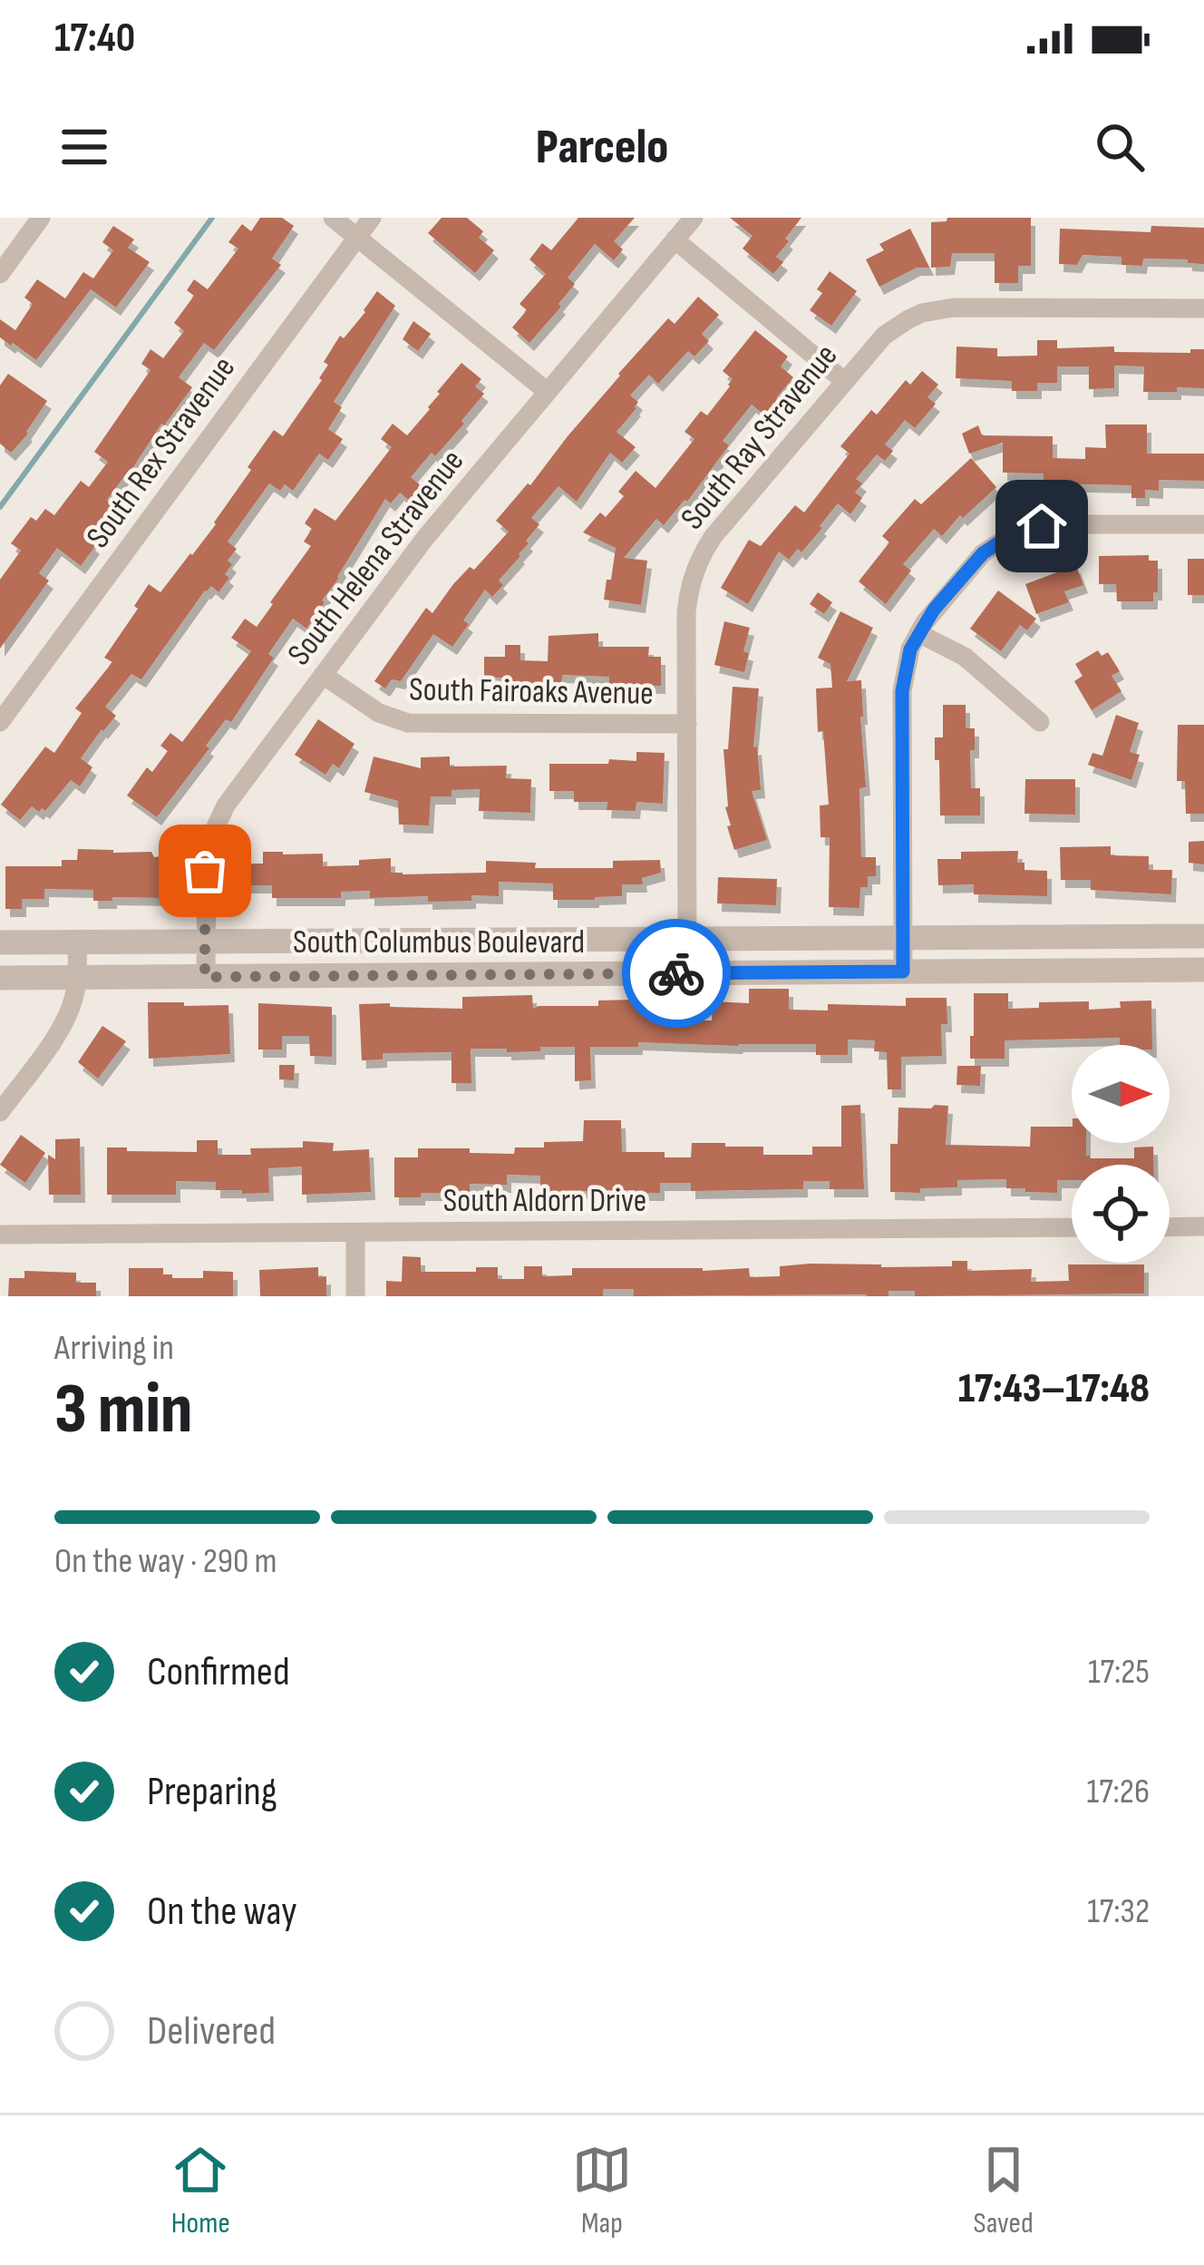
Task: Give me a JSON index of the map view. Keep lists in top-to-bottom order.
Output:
{
  "streets": {
    "street": [
      "South Ray Stravenue",
      "South Rex Stravenue",
      "South Helena Stravenue",
      "South Fairoaks Avenue",
      "South Columbus Boulevard",
      "South Aldorn Drive"
    ]
  },
  "crossings": [
    ["South Ray Stravenue", "South Fairoaks Avenue"],
    ["South Ray Stravenue", "South Columbus Boulevard"],
    ["South Helena Stravenue", "South Fairoaks Avenue"],
    ["South Helena Stravenue", "South Columbus Boulevard"]
  ],
  "north": "right",
  "page": {
    "status": "17:40",
    "header": "Parcelo",
    "heading": ["3 min", "Arriving in", "17:43–17:48"],
    "bar": "On the way · 290 m",
    "list": [
      ["Confirmed", "17:25"],
      ["Preparing", "17:26"],
      ["On the way", "17:32"],
      "Delivered"
    ],
    "tabs": ["Home", "Map", "Saved"]
  }
}
